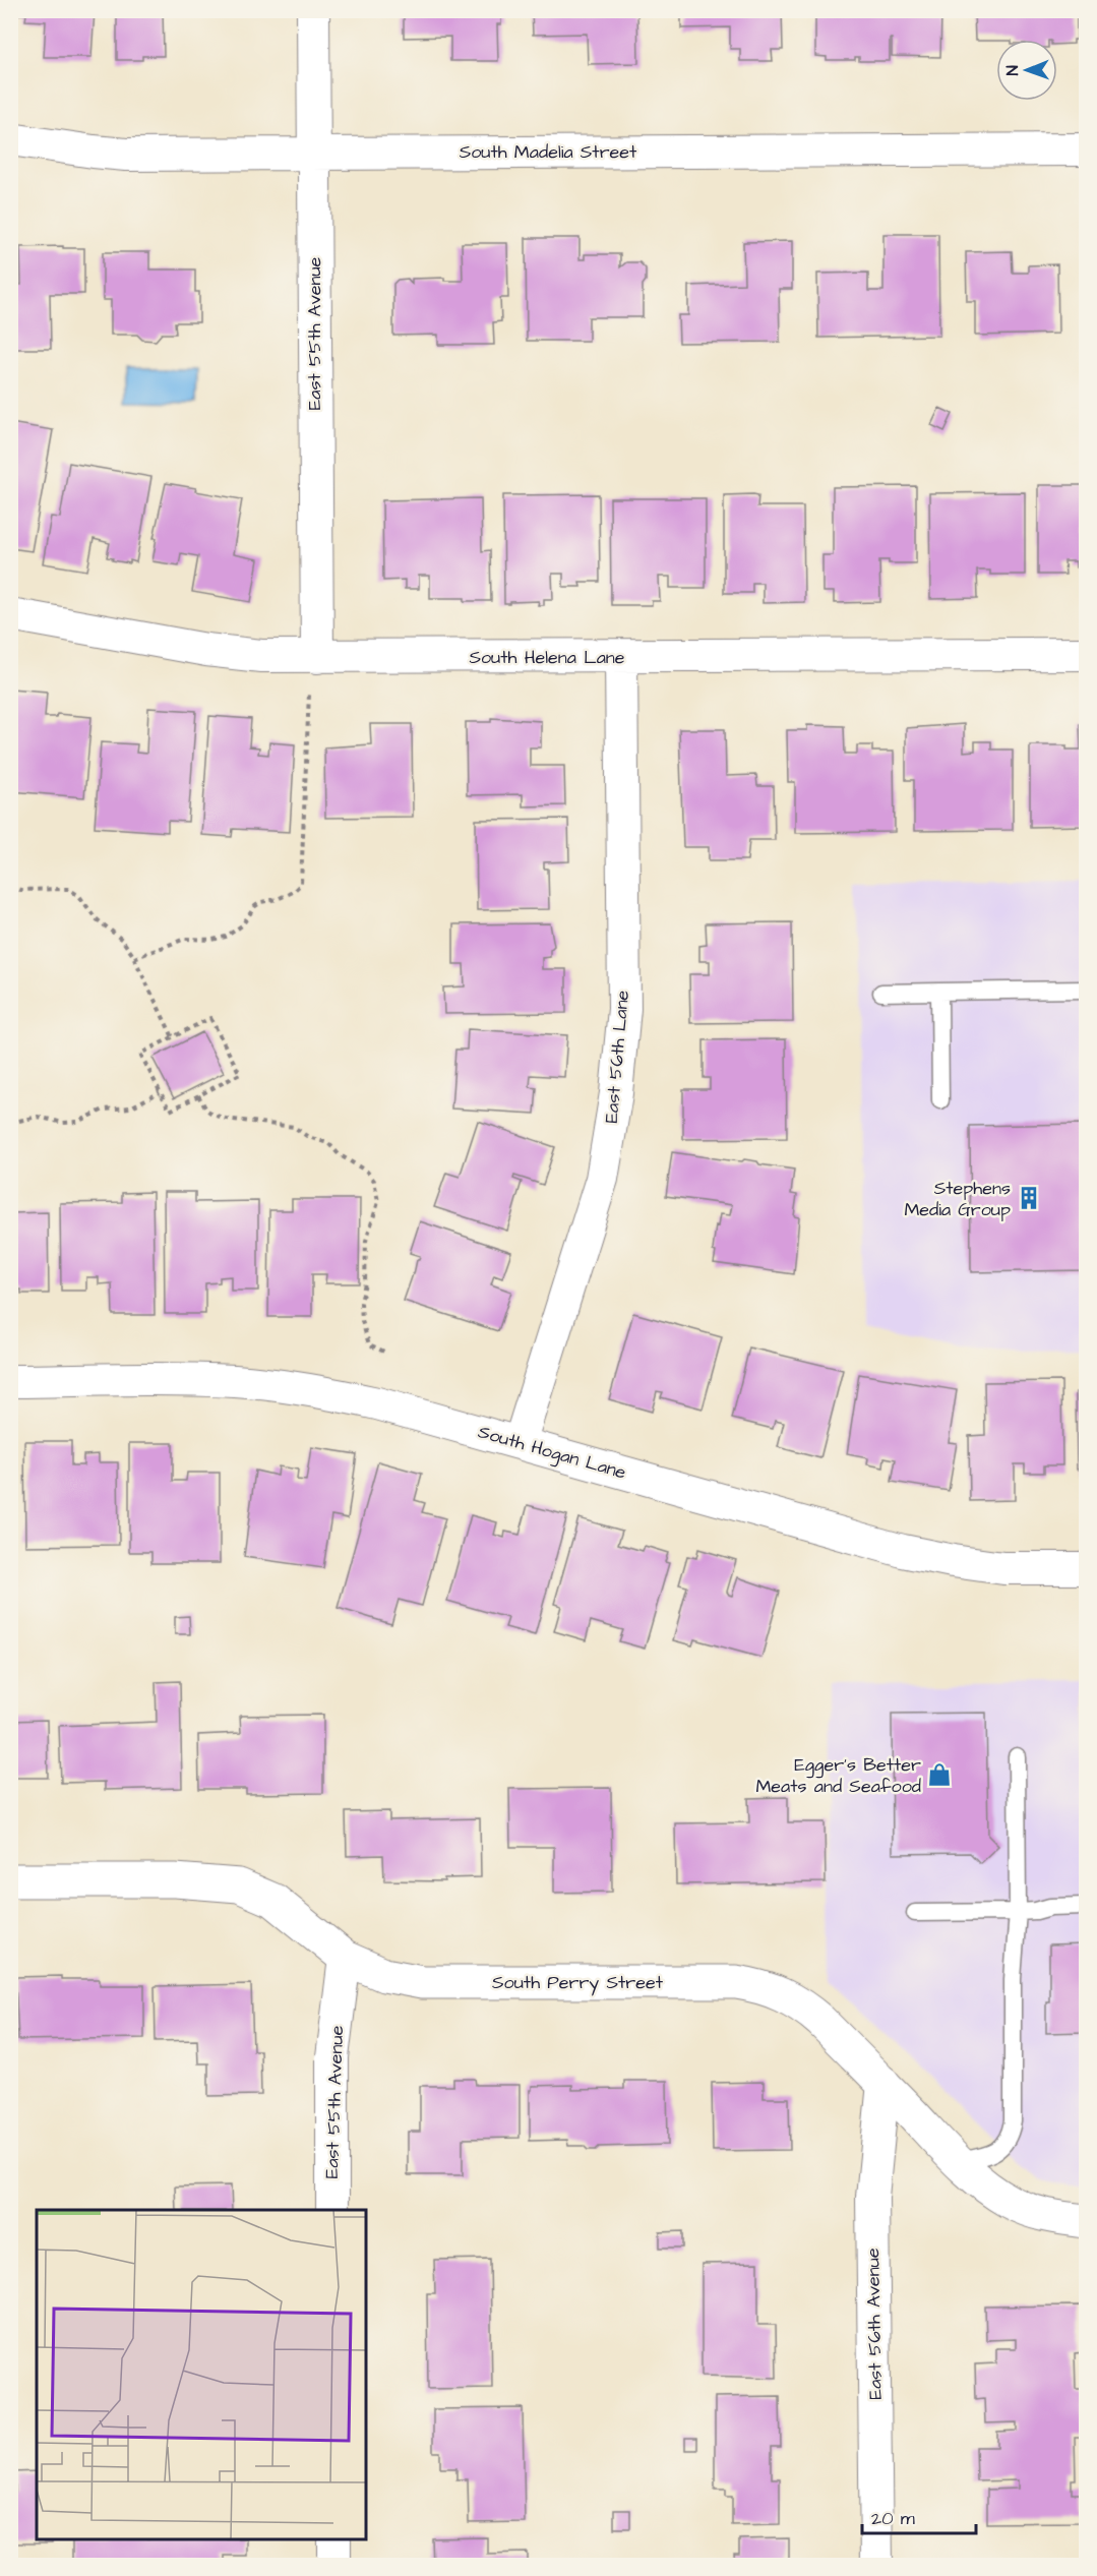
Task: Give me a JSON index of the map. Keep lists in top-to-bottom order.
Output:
{
  "streets": {
    "street": [
      "South Madelia Street",
      "East 55th Avenue",
      "South Helena Lane",
      "East 56th Lane",
      "South Hogan Lane",
      "South Perry Street",
      "East 56th Avenue"
    ]
  },
  "crossings": [
    ["South Madelia Street", "East 55th Avenue"],
    ["East 55th Avenue", "South Helena Lane"],
    ["East 55th Avenue", "South Perry Street"],
    ["South Helena Lane", "East 56th Lane"],
    ["East 56th Lane", "South Hogan Lane"],
    ["South Perry Street", "East 56th Avenue"]
  ],
  "places": {
    "building": ["Stephens Media Group"],
    "shop": ["Egger's Better Meats and Seafood"]
  },
  "scale_bar": "20 m",
  "north": "left"
}
